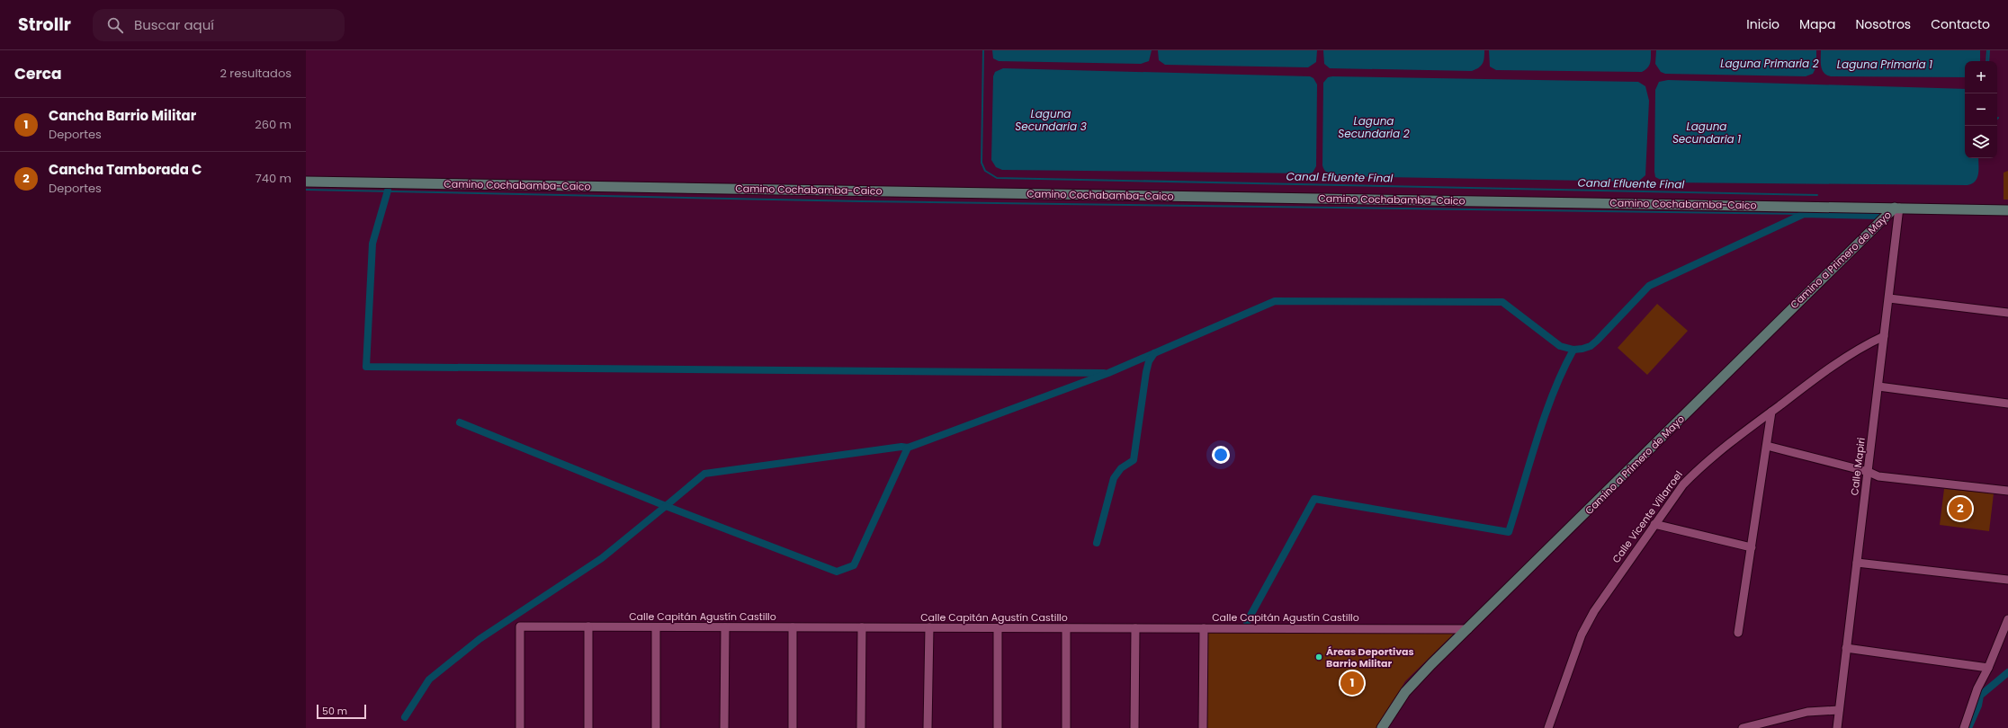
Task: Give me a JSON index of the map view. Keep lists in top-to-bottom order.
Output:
{
  "streets": {
    "main road": ["Camino Cochabamba-Caico", "Camino a Primero de Mayo"],
    "street": ["Calle Mapiri", "Calle Vicente Villarroel", "Calle Capitán Agustín Castillo"]
  },
  "crossings": [
    ["Camino Cochabamba-Caico", "Camino a Primero de Mayo"],
    ["Camino Cochabamba-Caico", "Calle Mapiri"],
    ["Camino a Primero de Mayo", "Calle Mapiri"],
    ["Camino a Primero de Mayo", "Calle Capitán Agustín Castillo"],
    ["Calle Mapiri", "Calle Vicente Villarroel"]
  ],
  "water": [
    "Laguna Primaria 2",
    "Laguna Primaria 1",
    "Laguna Secundaria 3",
    "Laguna Secundaria 2",
    "Laguna Secundaria 1",
    "Canal Efluente Final"
  ],
  "places": ["Áreas Deportivas Barrio Militar"],
  "scale_bar": "50 m",
  "page": {
    "header": "Strollr",
    "search": "Buscar aquí",
    "nav": [
      "Inicio",
      "Mapa",
      "Nosotros",
      "Contacto"
    ],
    "heading": ["Cerca", "2 resultados"],
    "map_buttons": ["+", "−"],
    "list": [
      {
        "mark": "1",
        "name": "Cancha Barrio Militar",
        "note": "Deportes",
        "value": "260 m"
      },
      {
        "mark": "2",
        "name": "Cancha Tamborada C",
        "note": "Deportes",
        "value": "740 m"
      }
    ],
    "pins": ["2", "1"],
    "scale": "50 m"
  }
}
